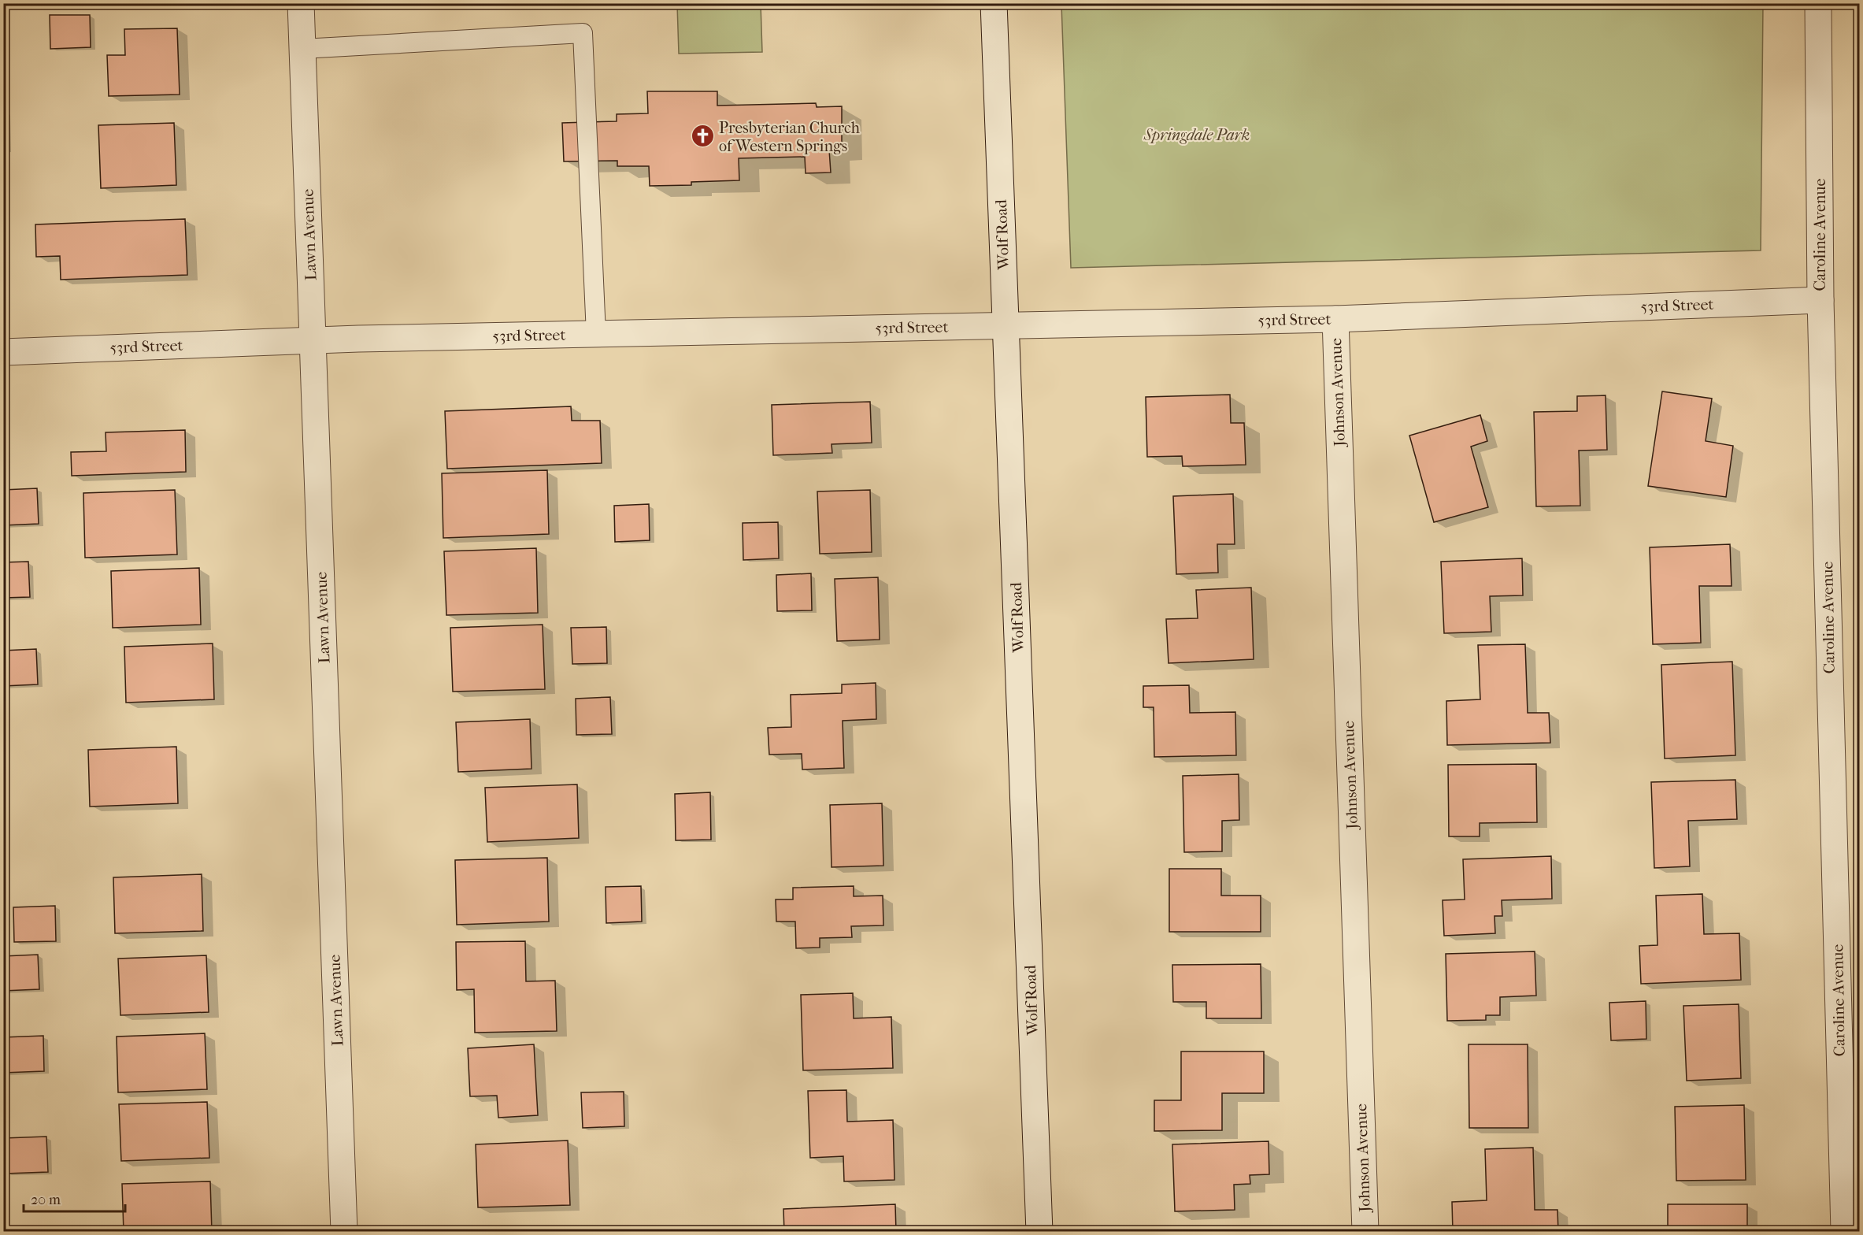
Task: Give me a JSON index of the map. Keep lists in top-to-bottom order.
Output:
{
  "streets": {
    "street": [
      "Lawn Avenue",
      "Wolf Road",
      "Caroline Avenue",
      "53rd Street",
      "Johnson Avenue"
    ]
  },
  "crossings": [
    ["Lawn Avenue", "53rd Street"],
    ["Wolf Road", "53rd Street"],
    ["Caroline Avenue", "53rd Street"],
    ["53rd Street", "Johnson Avenue"]
  ],
  "parks": ["Springdale Park"],
  "places": {
    "church": ["Presbyterian Church of Western Springs"]
  },
  "scale_bar": "20 m"
}
